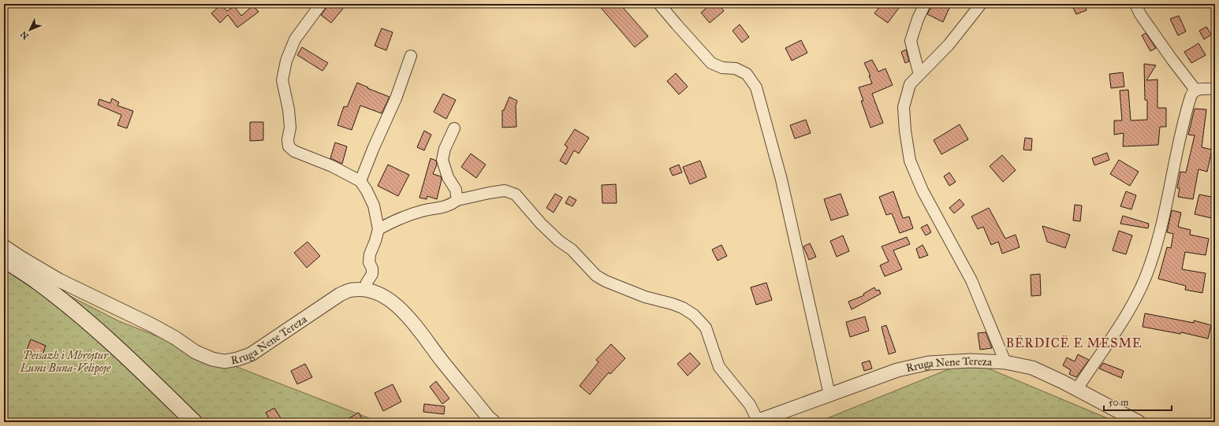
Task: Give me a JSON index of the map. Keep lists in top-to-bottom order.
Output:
{
  "streets": {
    "street": ["Rruga Nene Tereza"]
  },
  "districts": ["BËRDICË E MESME"],
  "parks": ["Peisazh i Mbrojtur Lumi Buna-Velipoje"],
  "scale_bar": "50 m",
  "north": "bottom left"
}
